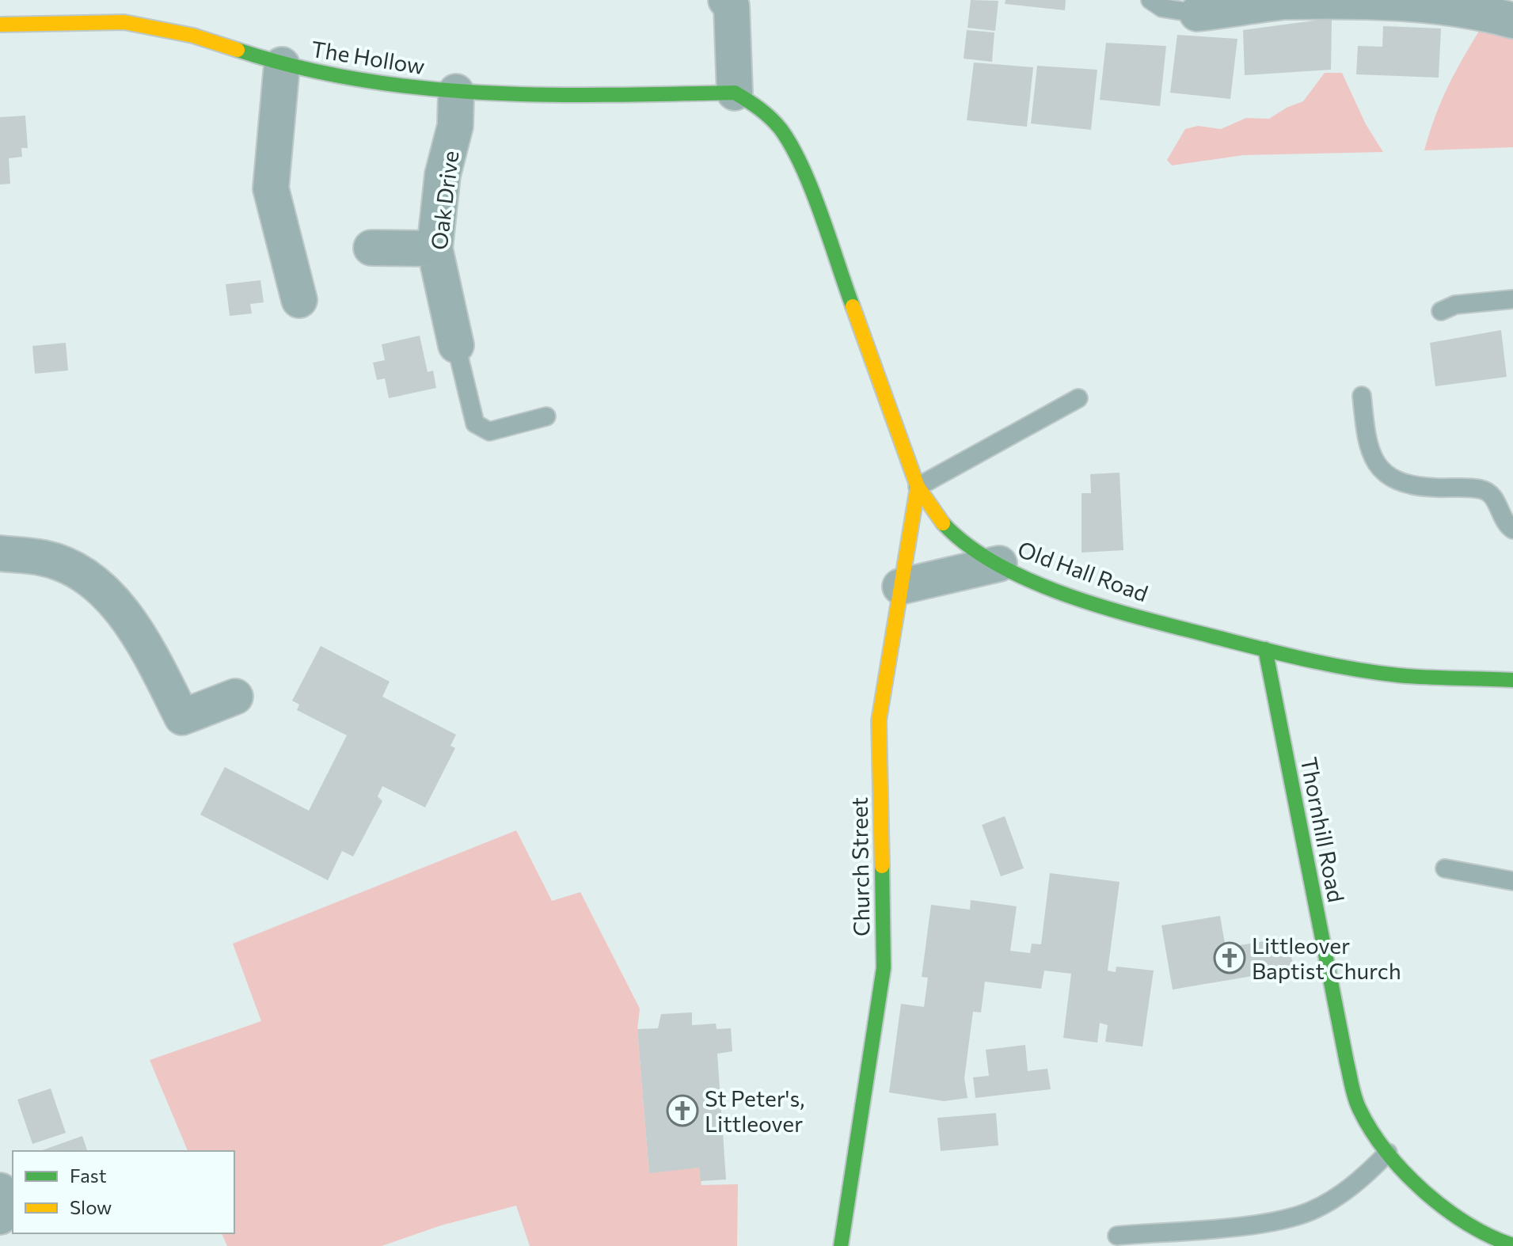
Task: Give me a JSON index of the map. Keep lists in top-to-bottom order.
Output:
{
  "streets": {
    "street": [
      "The Hollow",
      "Oak Drive",
      "Old Hall Road",
      "Thornhill Road",
      "Church Street"
    ]
  },
  "crossings": [
    ["The Hollow", "Oak Drive"],
    ["The Hollow", "Old Hall Road"],
    ["Old Hall Road", "Thornhill Road"],
    ["Old Hall Road", "Church Street"]
  ],
  "places": {
    "church": ["Littleover Baptist Church", "St Peter's, Littleover"]
  },
  "legend": ["Fast", "Slow"]
}
